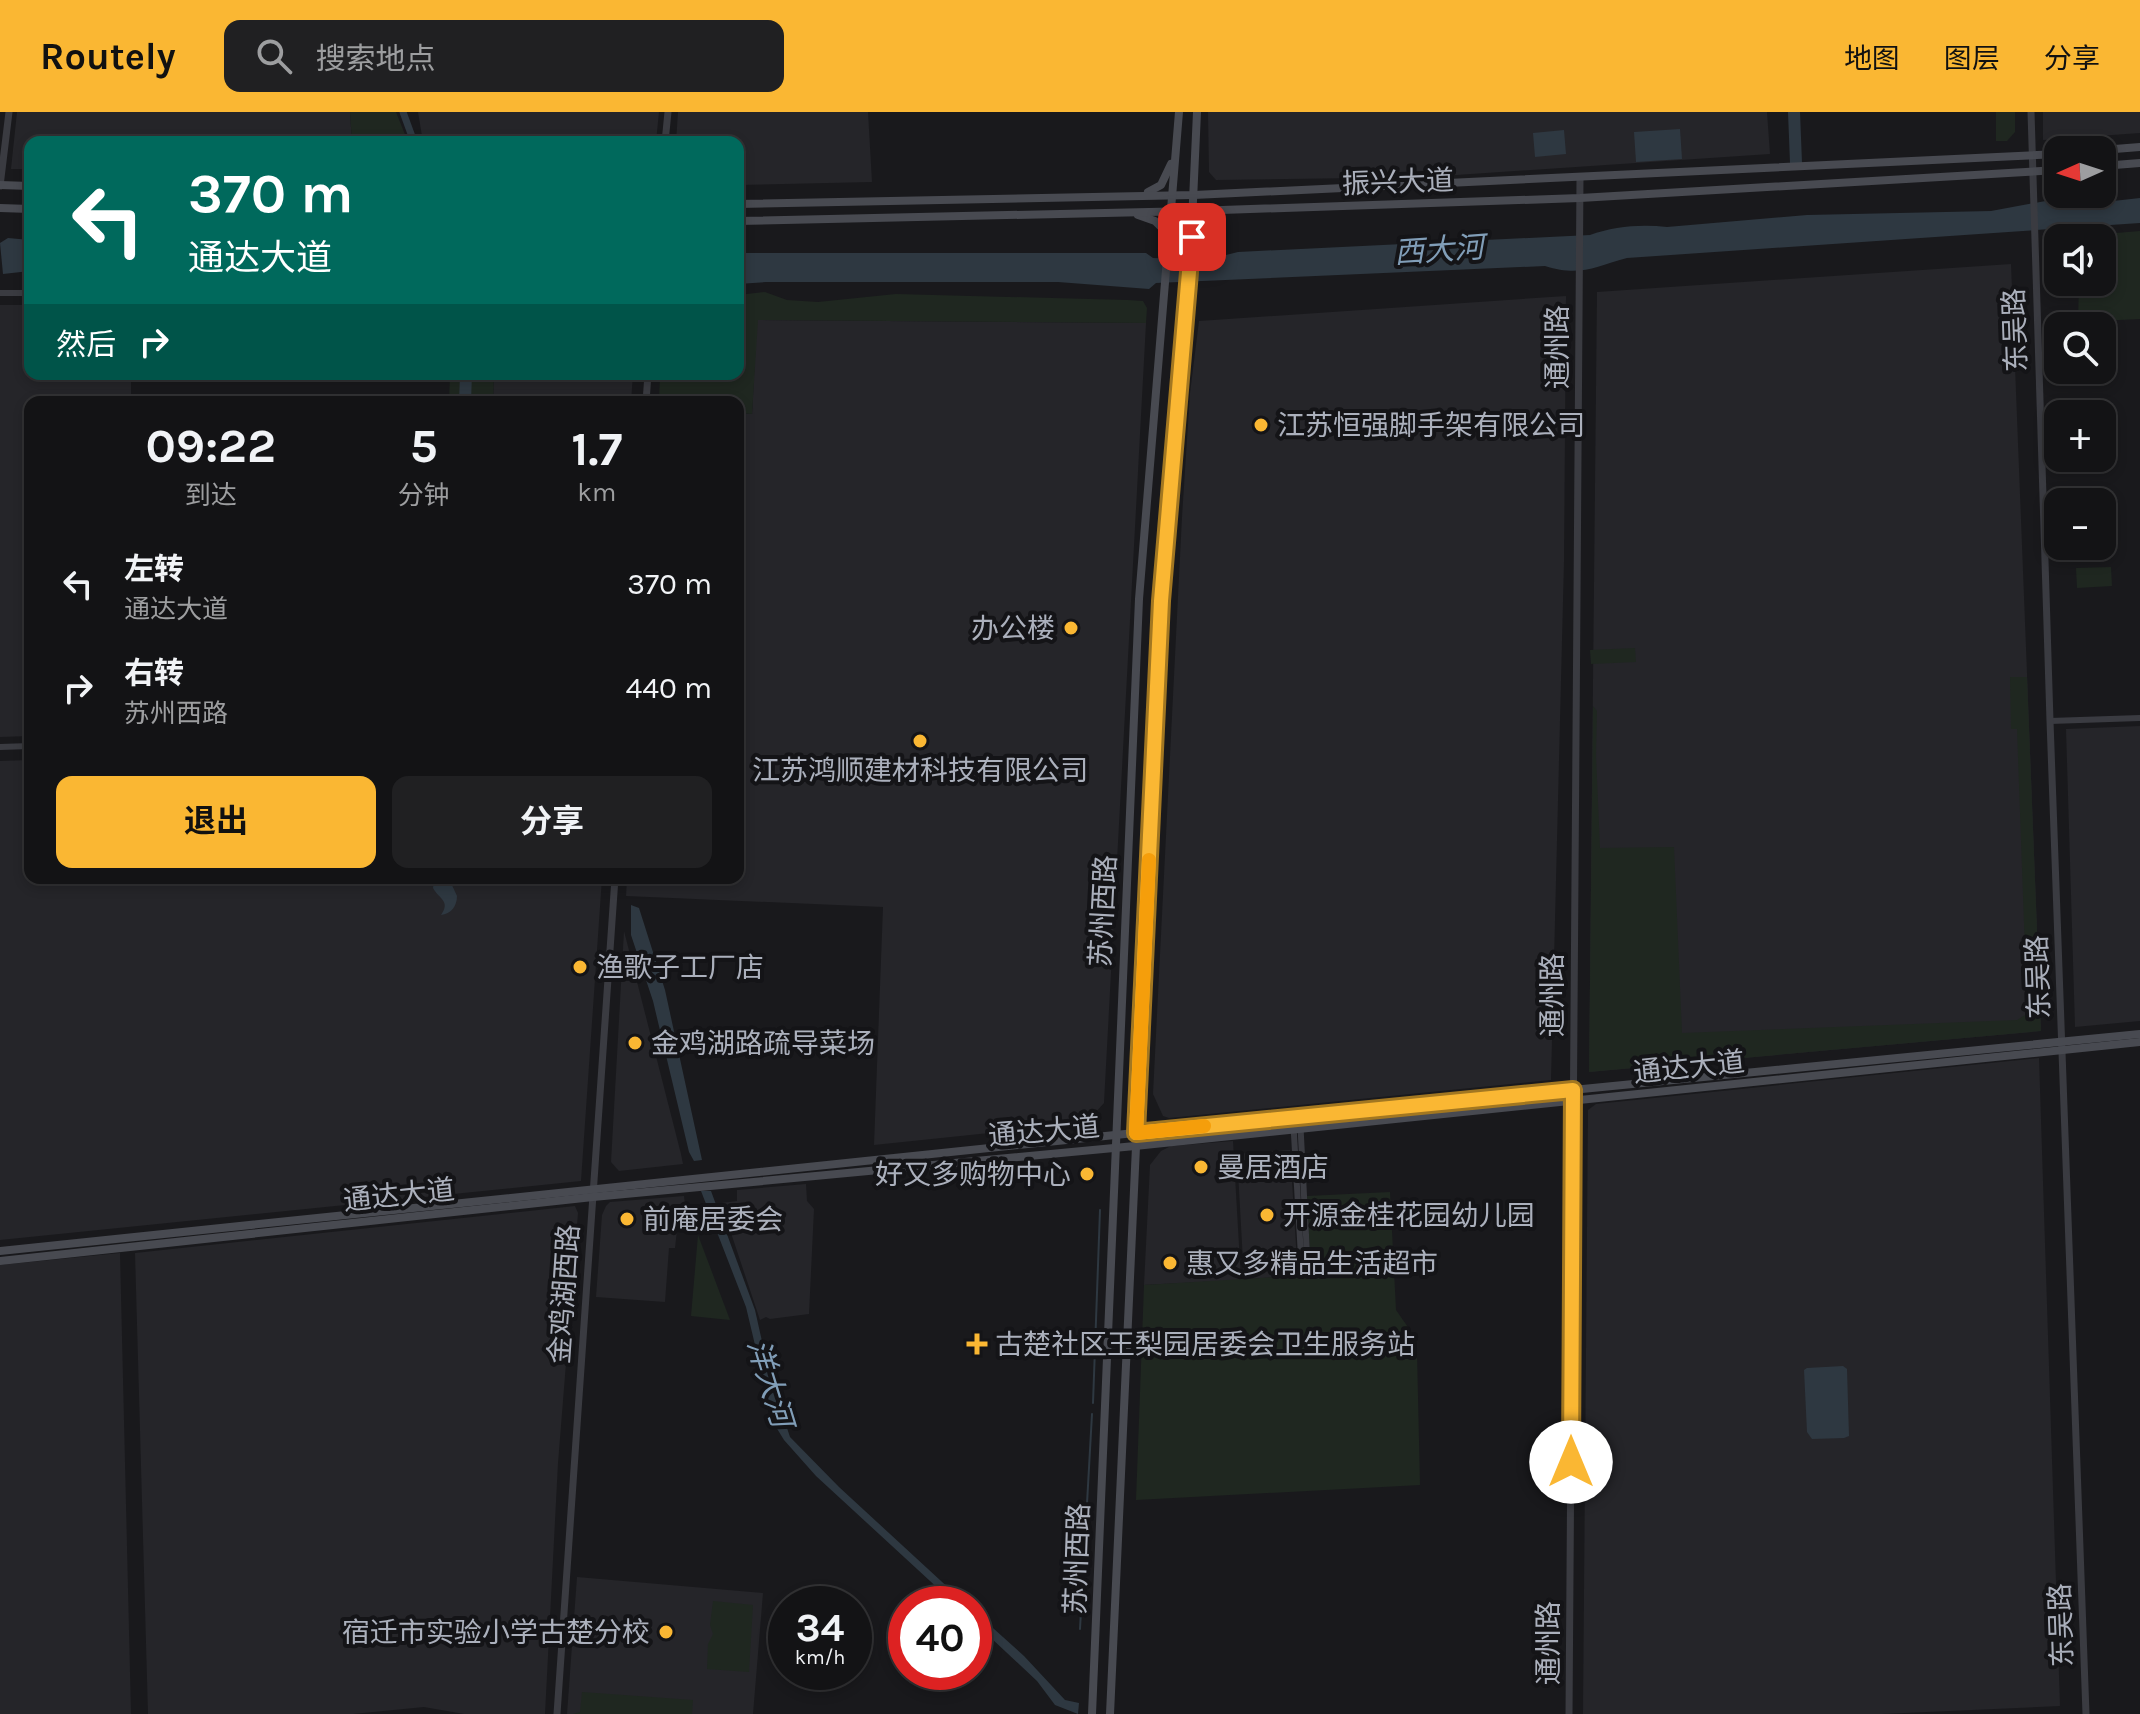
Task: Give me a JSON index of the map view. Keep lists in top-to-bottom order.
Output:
{
  "streets": {
    "main road": ["振兴大道", "苏州西路", "通达大道"],
    "street": ["东吴路", "通州路", "金鸡湖西路"]
  },
  "crossings": [
    ["振兴大道", "东吴路"],
    ["振兴大道", "通州路"],
    ["振兴大道", "苏州西路"],
    ["东吴路", "通达大道"],
    ["通州路", "通达大道"],
    ["苏州西路", "通达大道"],
    ["通达大道", "金鸡湖西路"]
  ],
  "water": ["西大河", "洋大河"],
  "places": {
    "other": [
      "江苏恒强脚手架有限公司",
      "办公楼",
      "江苏鸿顺建材科技有限公司",
      "渔歌子工厂店",
      "金鸡湖路疏导菜场",
      "曼居酒店",
      "好又多购物中心",
      "开源金桂花园幼儿园",
      "前庵居委会",
      "惠又多精品生活超市",
      "宿迁市实验小学古楚分校"
    ],
    "health": ["古楚社区王梨园居委会卫生服务站"]
  },
  "north": "left",
  "page": {
    "header": "Routely",
    "search": "搜索地点",
    "nav": ["地图", "图层", "分享"],
    "map_buttons": ["+", "−"],
    "turn": ["370 m", "通达大道"],
    "then": "然后",
    "eta": [
      "09:22",
      "到达",
      "5",
      "分钟",
      "1.7",
      "km"
    ],
    "list": [
      {
        "name": "左转",
        "note": "通达大道",
        "value": "370 m"
      },
      {
        "name": "右转",
        "note": "苏州西路",
        "value": "440 m"
      }
    ],
    "buttons": ["退出", "分享"],
    "speed": "34 km/h",
    "limit": "40"
  }
}
